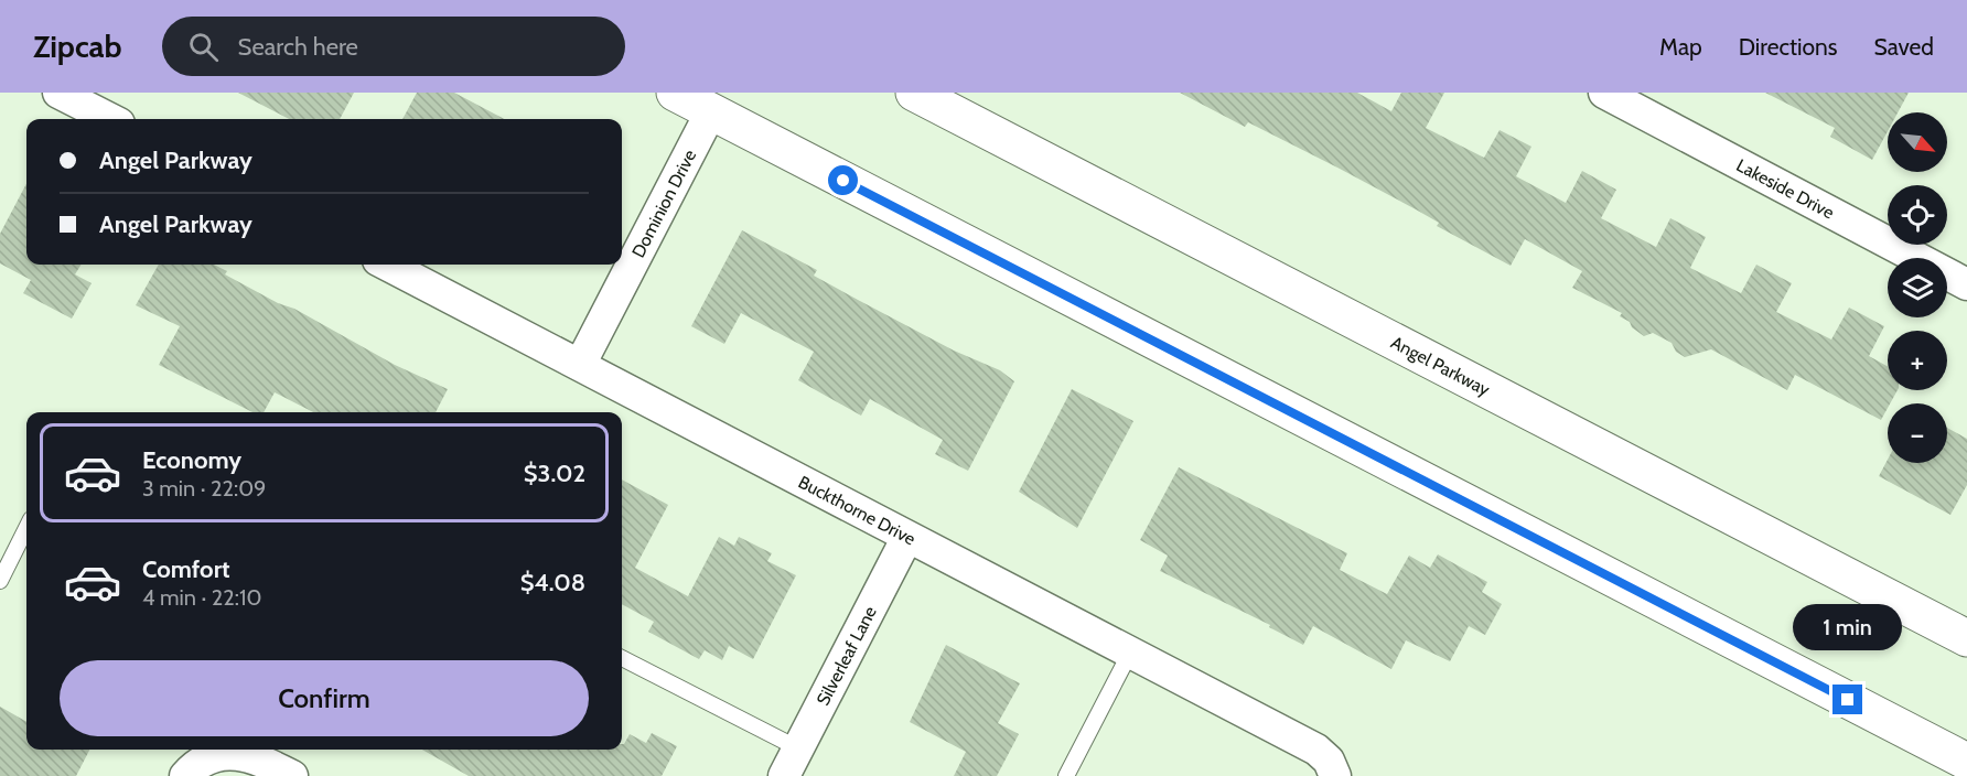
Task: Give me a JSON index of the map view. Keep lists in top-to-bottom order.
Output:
{
  "streets": {
    "main road": ["Angel Parkway"],
    "street": [
      "Lakeside Drive",
      "Dominion Drive",
      "Buckthorne Drive",
      "Silverleaf Lane"
    ]
  },
  "crossings": [
    ["Dominion Drive", "Buckthorne Drive"],
    ["Buckthorne Drive", "Silverleaf Lane"]
  ],
  "north": "bottom right",
  "page": {
    "header": "Zipcab",
    "search": "Search here",
    "nav": ["Map", "Directions", "Saved"],
    "map_buttons": ["+", "−"],
    "banner": ["Angel Parkway", "Angel Parkway"],
    "list": [
      {
        "name": "Economy",
        "note": "3 min · 22:09",
        "value": "$3.02"
      },
      {
        "name": "Comfort",
        "note": "4 min · 22:10",
        "value": "$4.08"
      }
    ],
    "bubble": "1 min",
    "buttons": "Confirm"
  }
}
